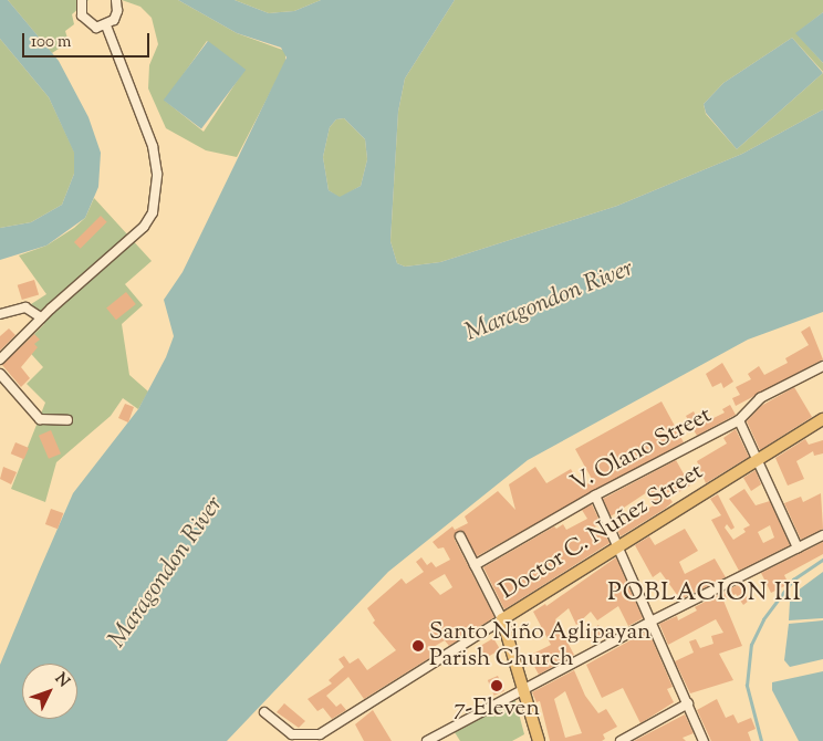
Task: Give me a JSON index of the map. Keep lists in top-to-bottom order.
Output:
{
  "streets": {
    "main road": ["Doctor C. Nuñez Street"],
    "street": ["V. Olano Street"]
  },
  "districts": ["POBLACION III"],
  "water": ["Maragondon River"],
  "places": ["Santo Niño Aglipayan Parish Church", "7-Eleven"],
  "scale_bar": "100 m",
  "north": "top right"
}
